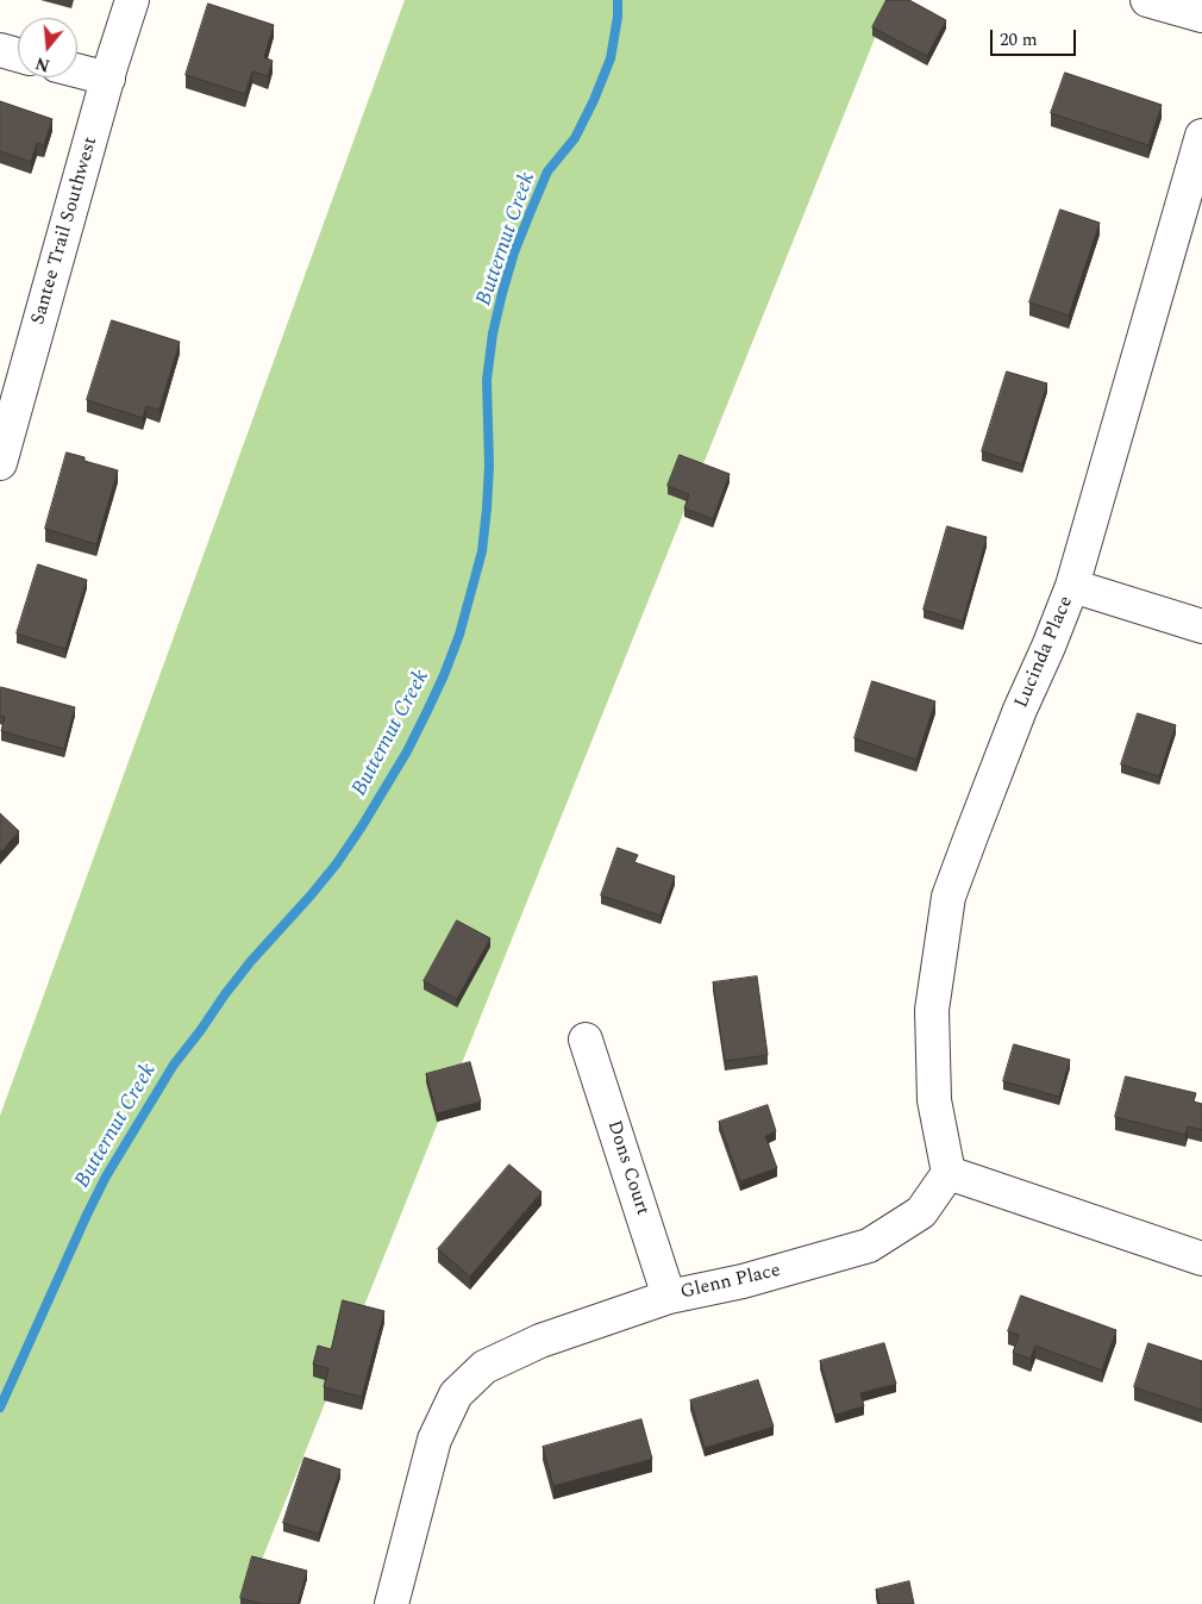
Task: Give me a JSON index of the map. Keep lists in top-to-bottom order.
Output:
{
  "streets": {
    "street": [
      "Santee Trail Southwest",
      "Lucinda Place",
      "Dons Court",
      "Glenn Place"
    ]
  },
  "crossings": [
    ["Lucinda Place", "Glenn Place"],
    ["Dons Court", "Glenn Place"]
  ],
  "water": ["Butternut Creek"],
  "scale_bar": "20 m",
  "north": "bottom"
}
